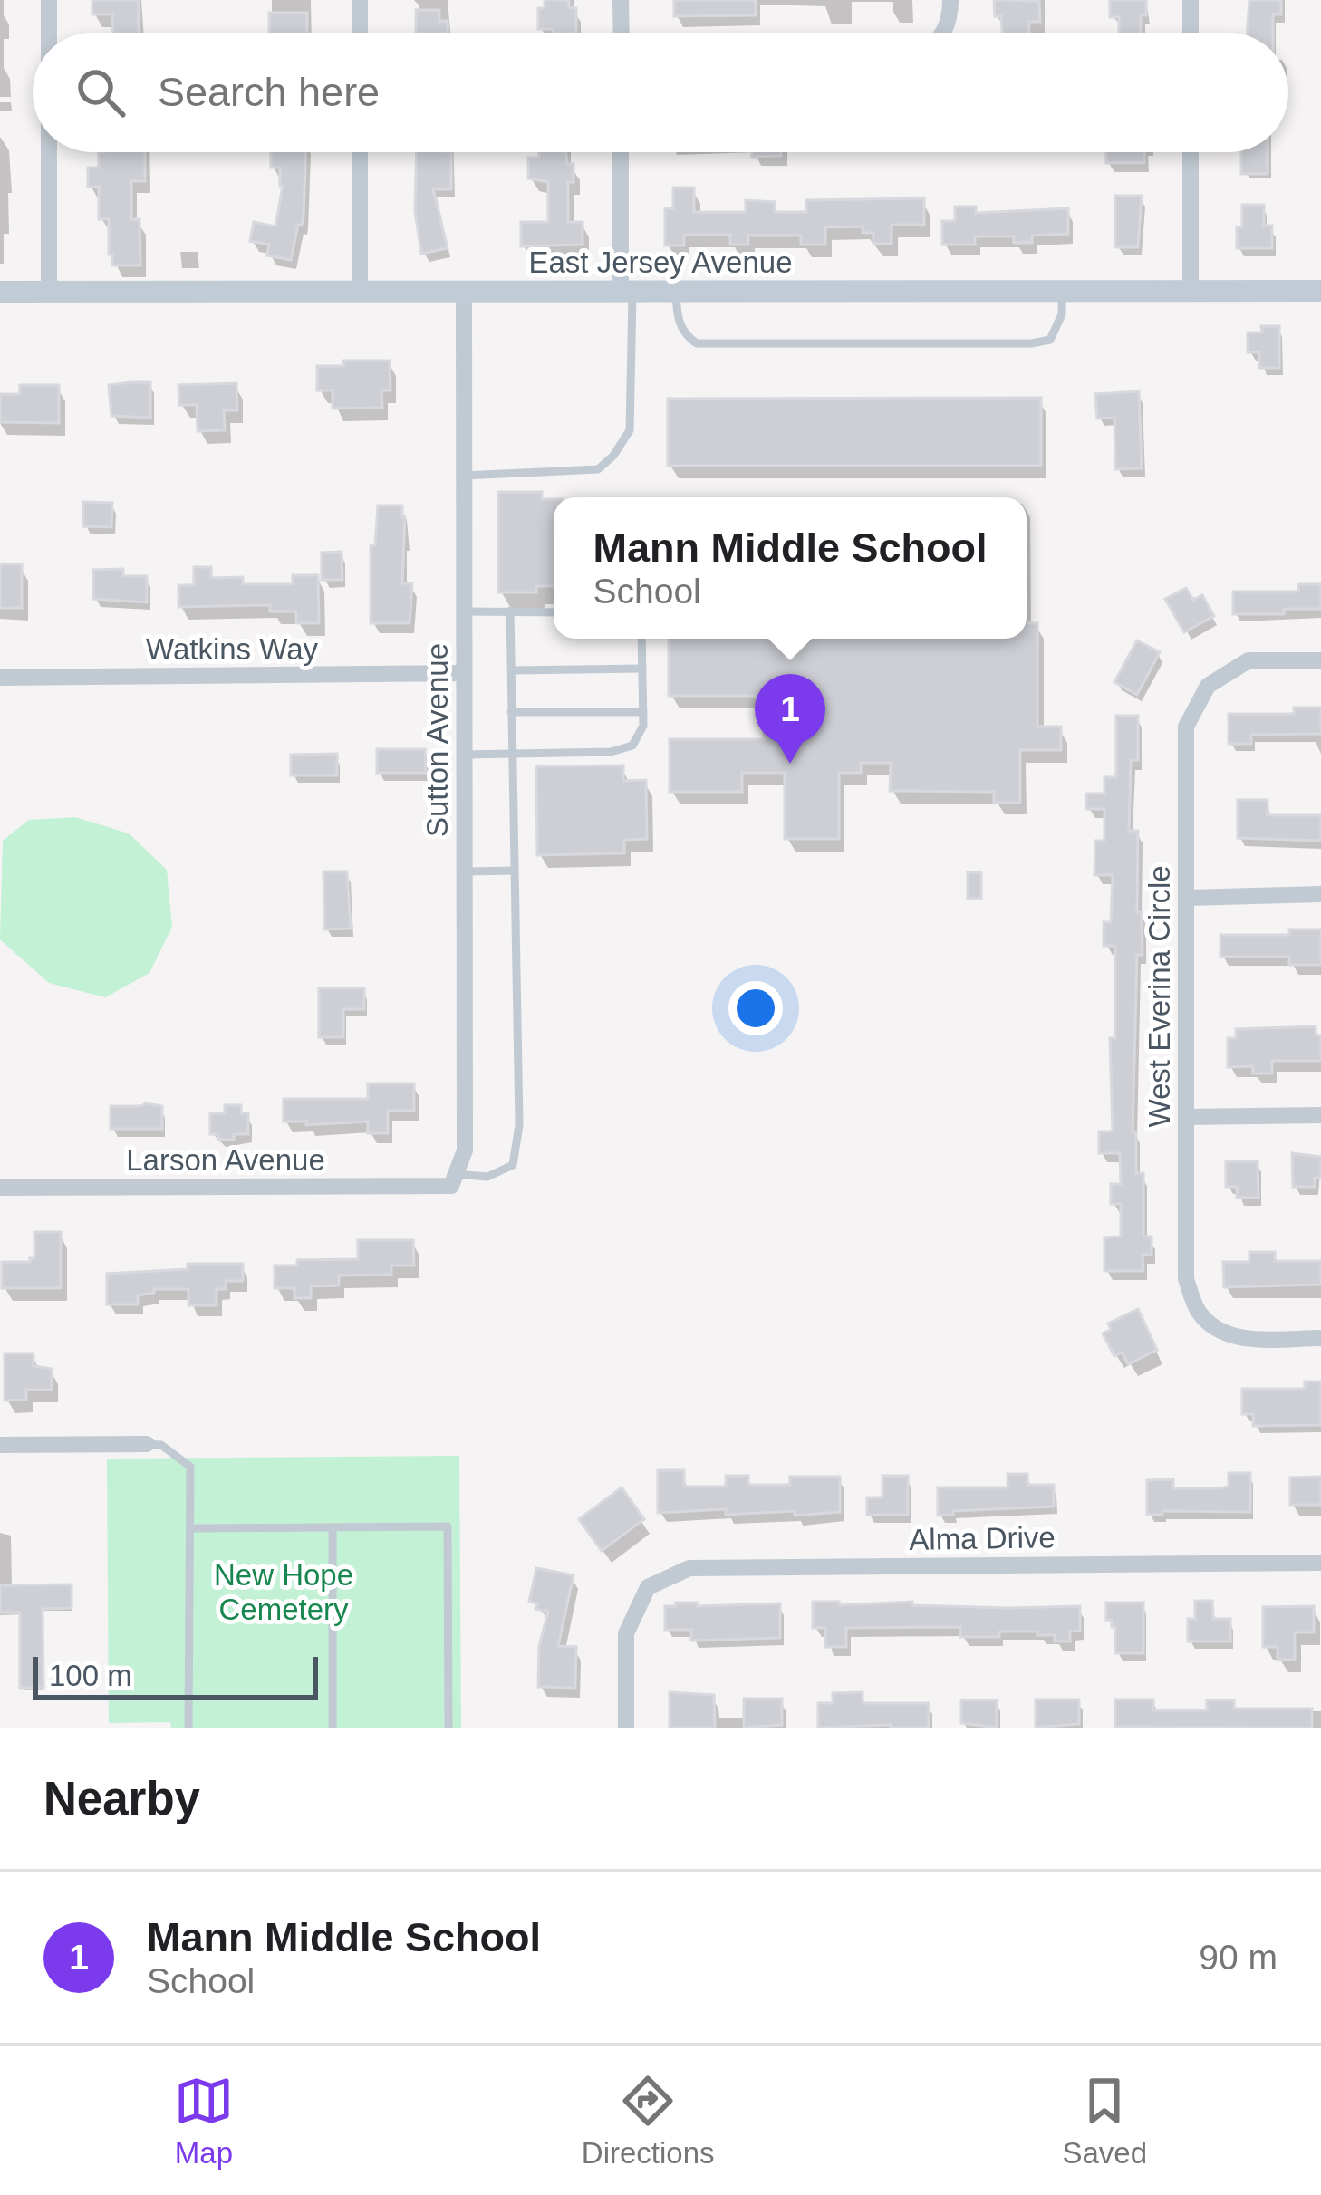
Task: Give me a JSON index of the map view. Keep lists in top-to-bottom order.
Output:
{
  "streets": {
    "street": [
      "East Jersey Avenue",
      "Watkins Way",
      "Sutton Avenue",
      "West Everina Circle",
      "Larson Avenue",
      "Alma Drive"
    ]
  },
  "crossings": [
    ["East Jersey Avenue", "Sutton Avenue"],
    ["Watkins Way", "Sutton Avenue"],
    ["Sutton Avenue", "Larson Avenue"]
  ],
  "parks": ["New Hope Cemetery"],
  "scale_bar": "100 m",
  "page": {
    "search": "Search here",
    "popup": ["Mann Middle School", "School"],
    "pins": "1",
    "scale": "100 m",
    "heading": "Nearby",
    "list": [
      {
        "mark": "1",
        "name": "Mann Middle School",
        "note": "School",
        "value": "90 m"
      }
    ],
    "nav": ["Map", "Directions", "Saved"]
  }
}
